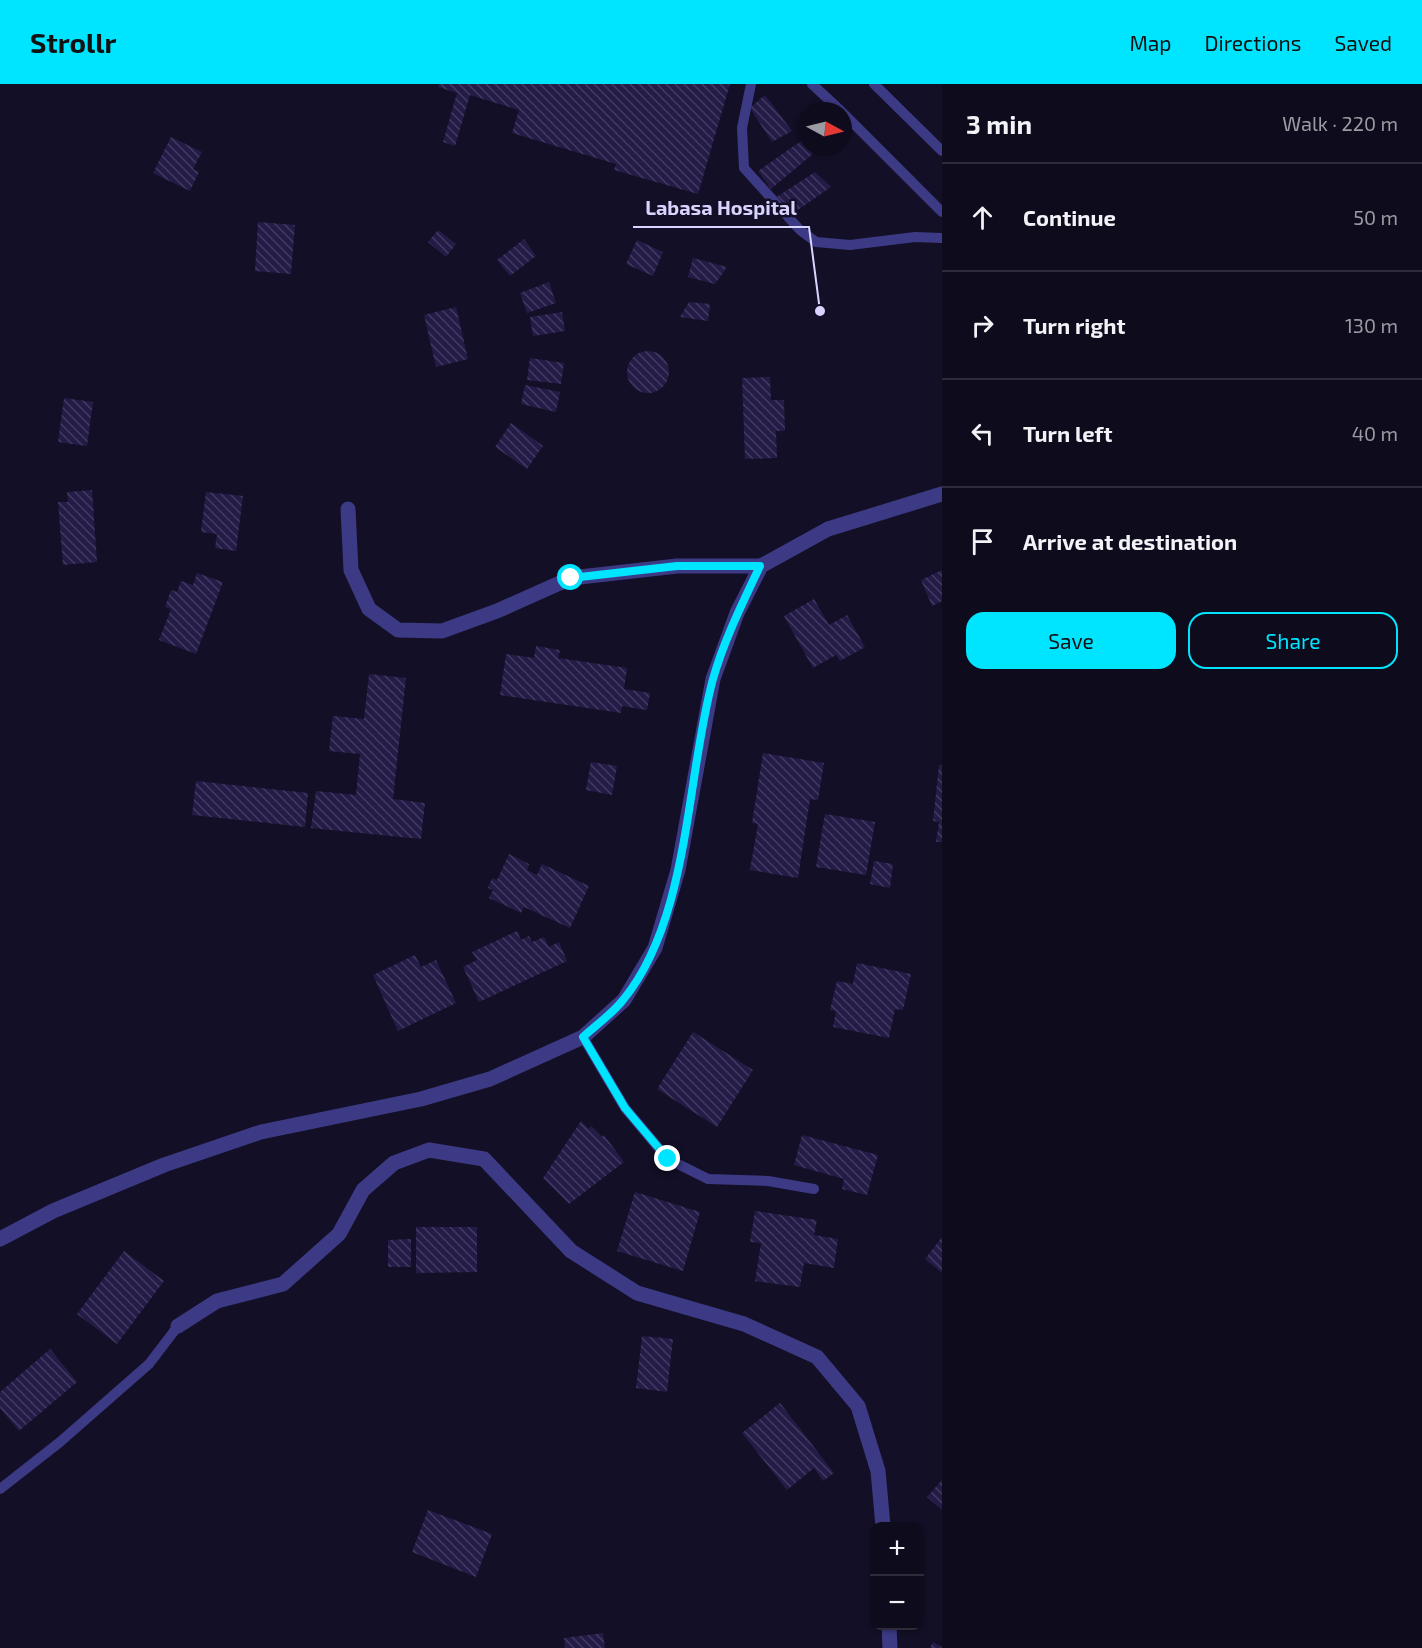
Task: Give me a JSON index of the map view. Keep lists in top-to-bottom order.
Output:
{
  "places": ["Labasa Hospital"],
  "north": "right",
  "page": {
    "header": "Strollr",
    "nav": ["Map", "Directions", "Saved"],
    "heading": ["3 min", "Walk · 220 m"],
    "list": [
      ["Continue", "50 m"],
      ["Turn right", "130 m"],
      ["Turn left", "40 m"],
      "Arrive at destination"
    ],
    "buttons": ["Save", "Share"],
    "map_buttons": ["+", "−"]
  }
}
